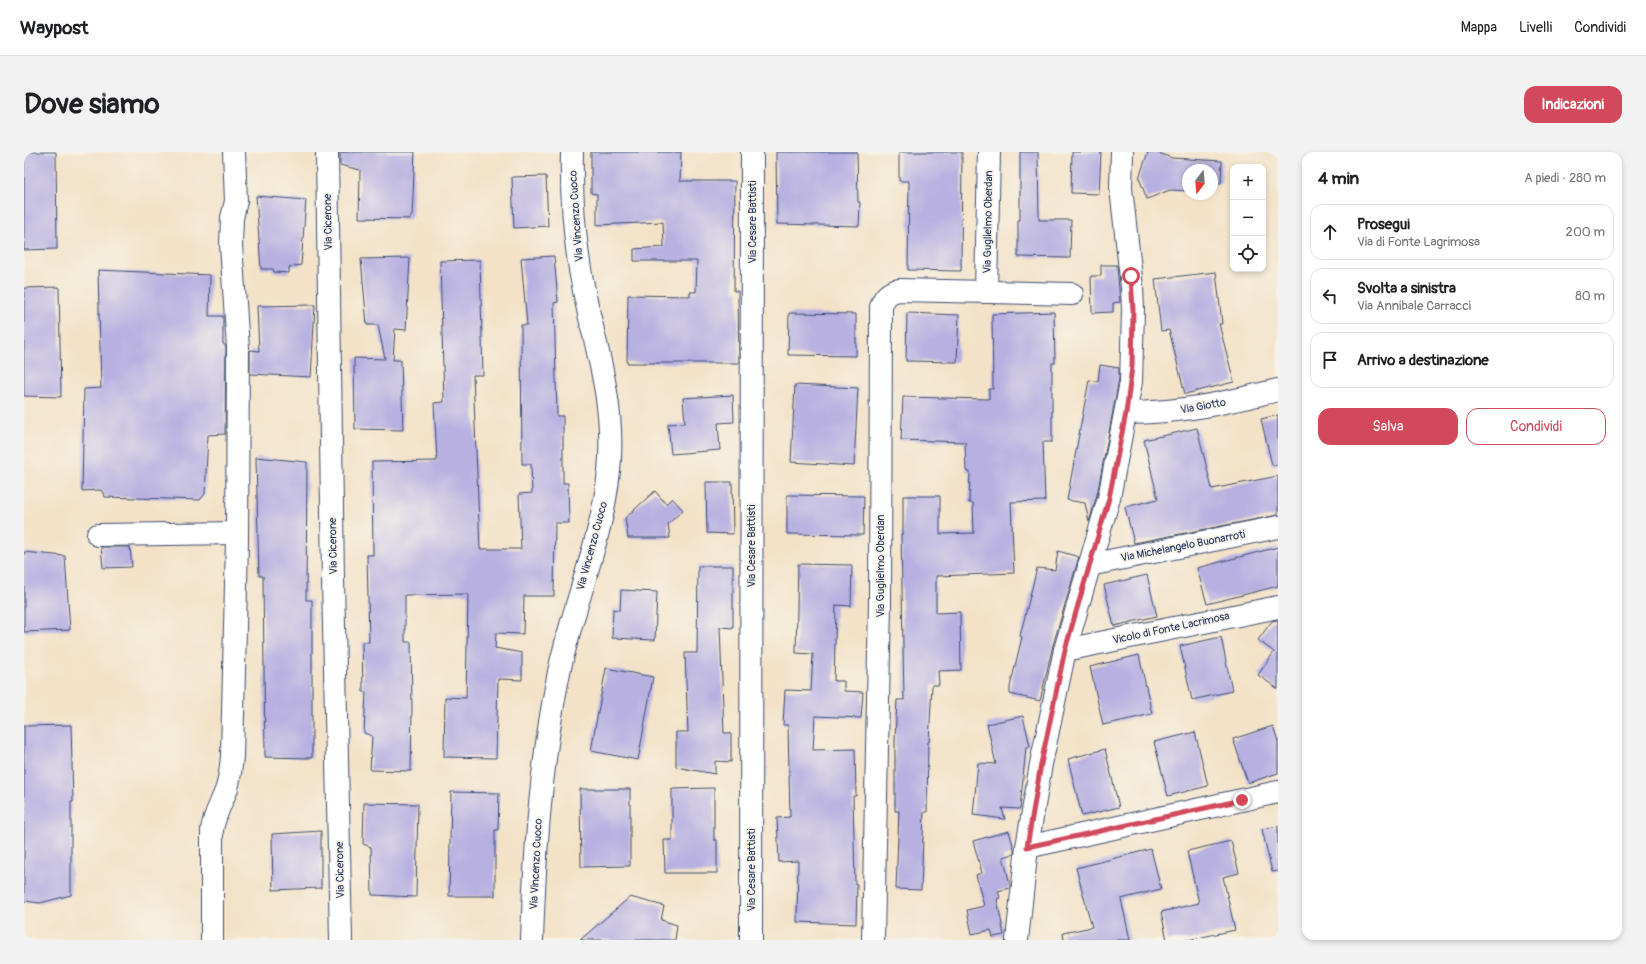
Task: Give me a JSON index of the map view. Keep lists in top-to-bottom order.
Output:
{
  "streets": {
    "street": [
      "Via Vincenzo Cuoco",
      "Via Cicerone",
      "Via Cesare Battisti",
      "Via Guglielmo Oberdan",
      "Via Giotto",
      "Via Michelangelo Buonarroti",
      "Vicolo di Fonte Lacrimosa"
    ]
  },
  "north": "bottom",
  "page": {
    "header": "Waypost",
    "nav": ["Mappa", "Livelli", "Condividi"],
    "buttons": [
      "Indicazioni",
      ["Salva", "Condividi"]
    ],
    "title": "Dove siamo",
    "heading": ["4 min", "A piedi · 280 m"],
    "map_buttons": ["+", "−"],
    "list": [
      ["Prosegui", "Via di Fonte Lagrimosa", "200 m"],
      ["Svolta a sinistra", "Via Annibale Carracci", "80 m"],
      "Arrivo a destinazione"
    ]
  }
}
